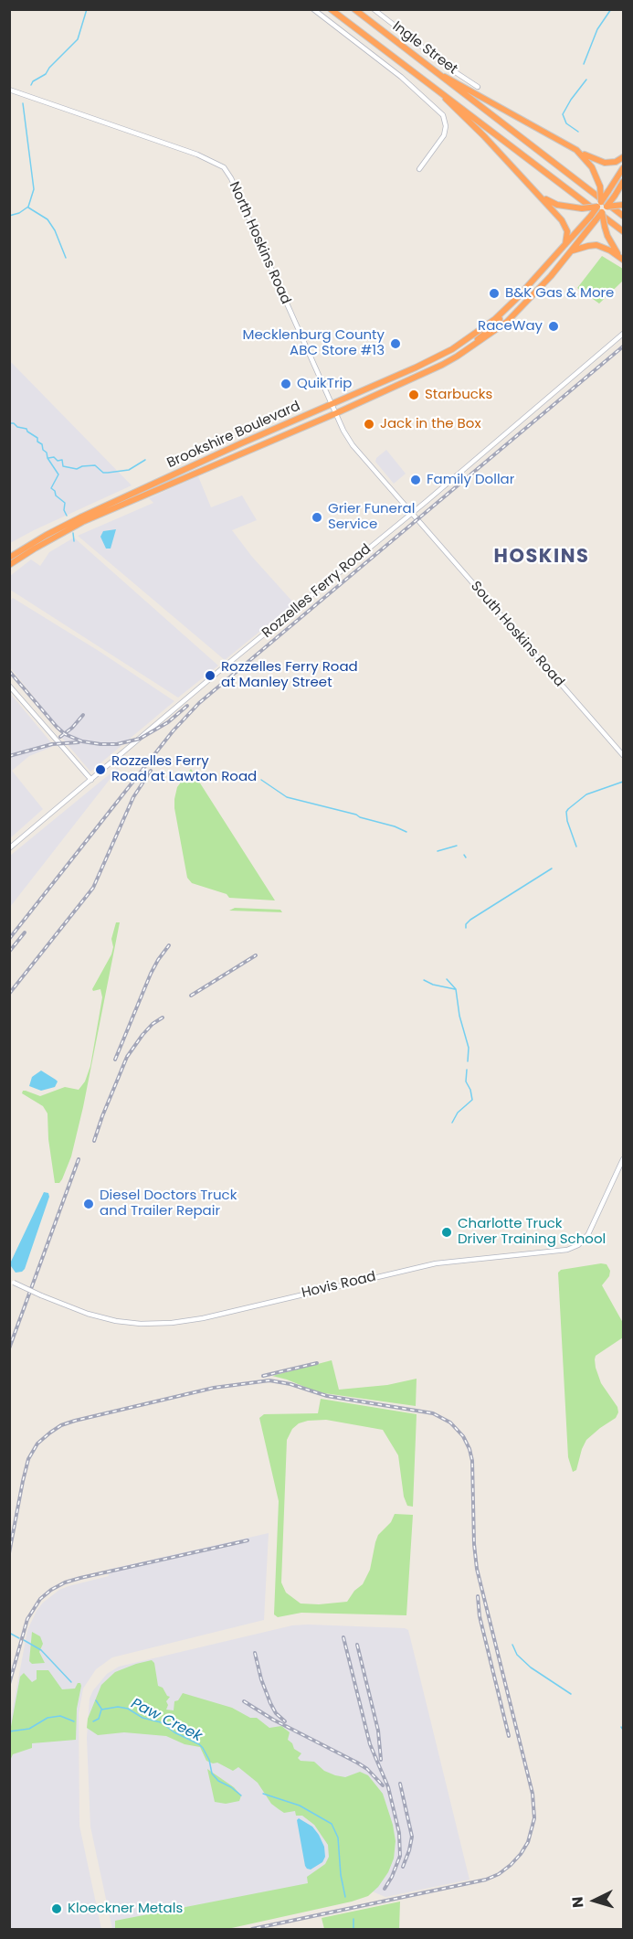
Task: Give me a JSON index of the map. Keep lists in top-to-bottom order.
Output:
{
  "streets": {
    "highway": ["Brookshire Boulevard"],
    "street": [
      "Ingle Street",
      "North Hoskins Road",
      "Rozzelles Ferry Road",
      "South Hoskins Road",
      "Hovis Road"
    ]
  },
  "crossings": [
    ["North Hoskins Road", "Brookshire Boulevard"],
    ["North Hoskins Road", "Rozzelles Ferry Road"],
    ["North Hoskins Road", "South Hoskins Road"],
    ["Rozzelles Ferry Road", "South Hoskins Road"]
  ],
  "districts": ["HOSKINS"],
  "water": ["Paw Creek"],
  "places": [
    "B&K Gas & More",
    "RaceWay",
    "Mecklenburg County ABC Store #13",
    "QuikTrip",
    "Starbucks",
    "Jack in the Box",
    "Family Dollar",
    "Grier Funeral Service",
    "Rozzelles Ferry Road at Manley Street",
    "Rozzelles Ferry Road at Lawton Road",
    "Diesel Doctors Truck and Trailer Repair",
    "Charlotte Truck Driver Training School",
    "Kloeckner Metals"
  ],
  "north": "left"
}
